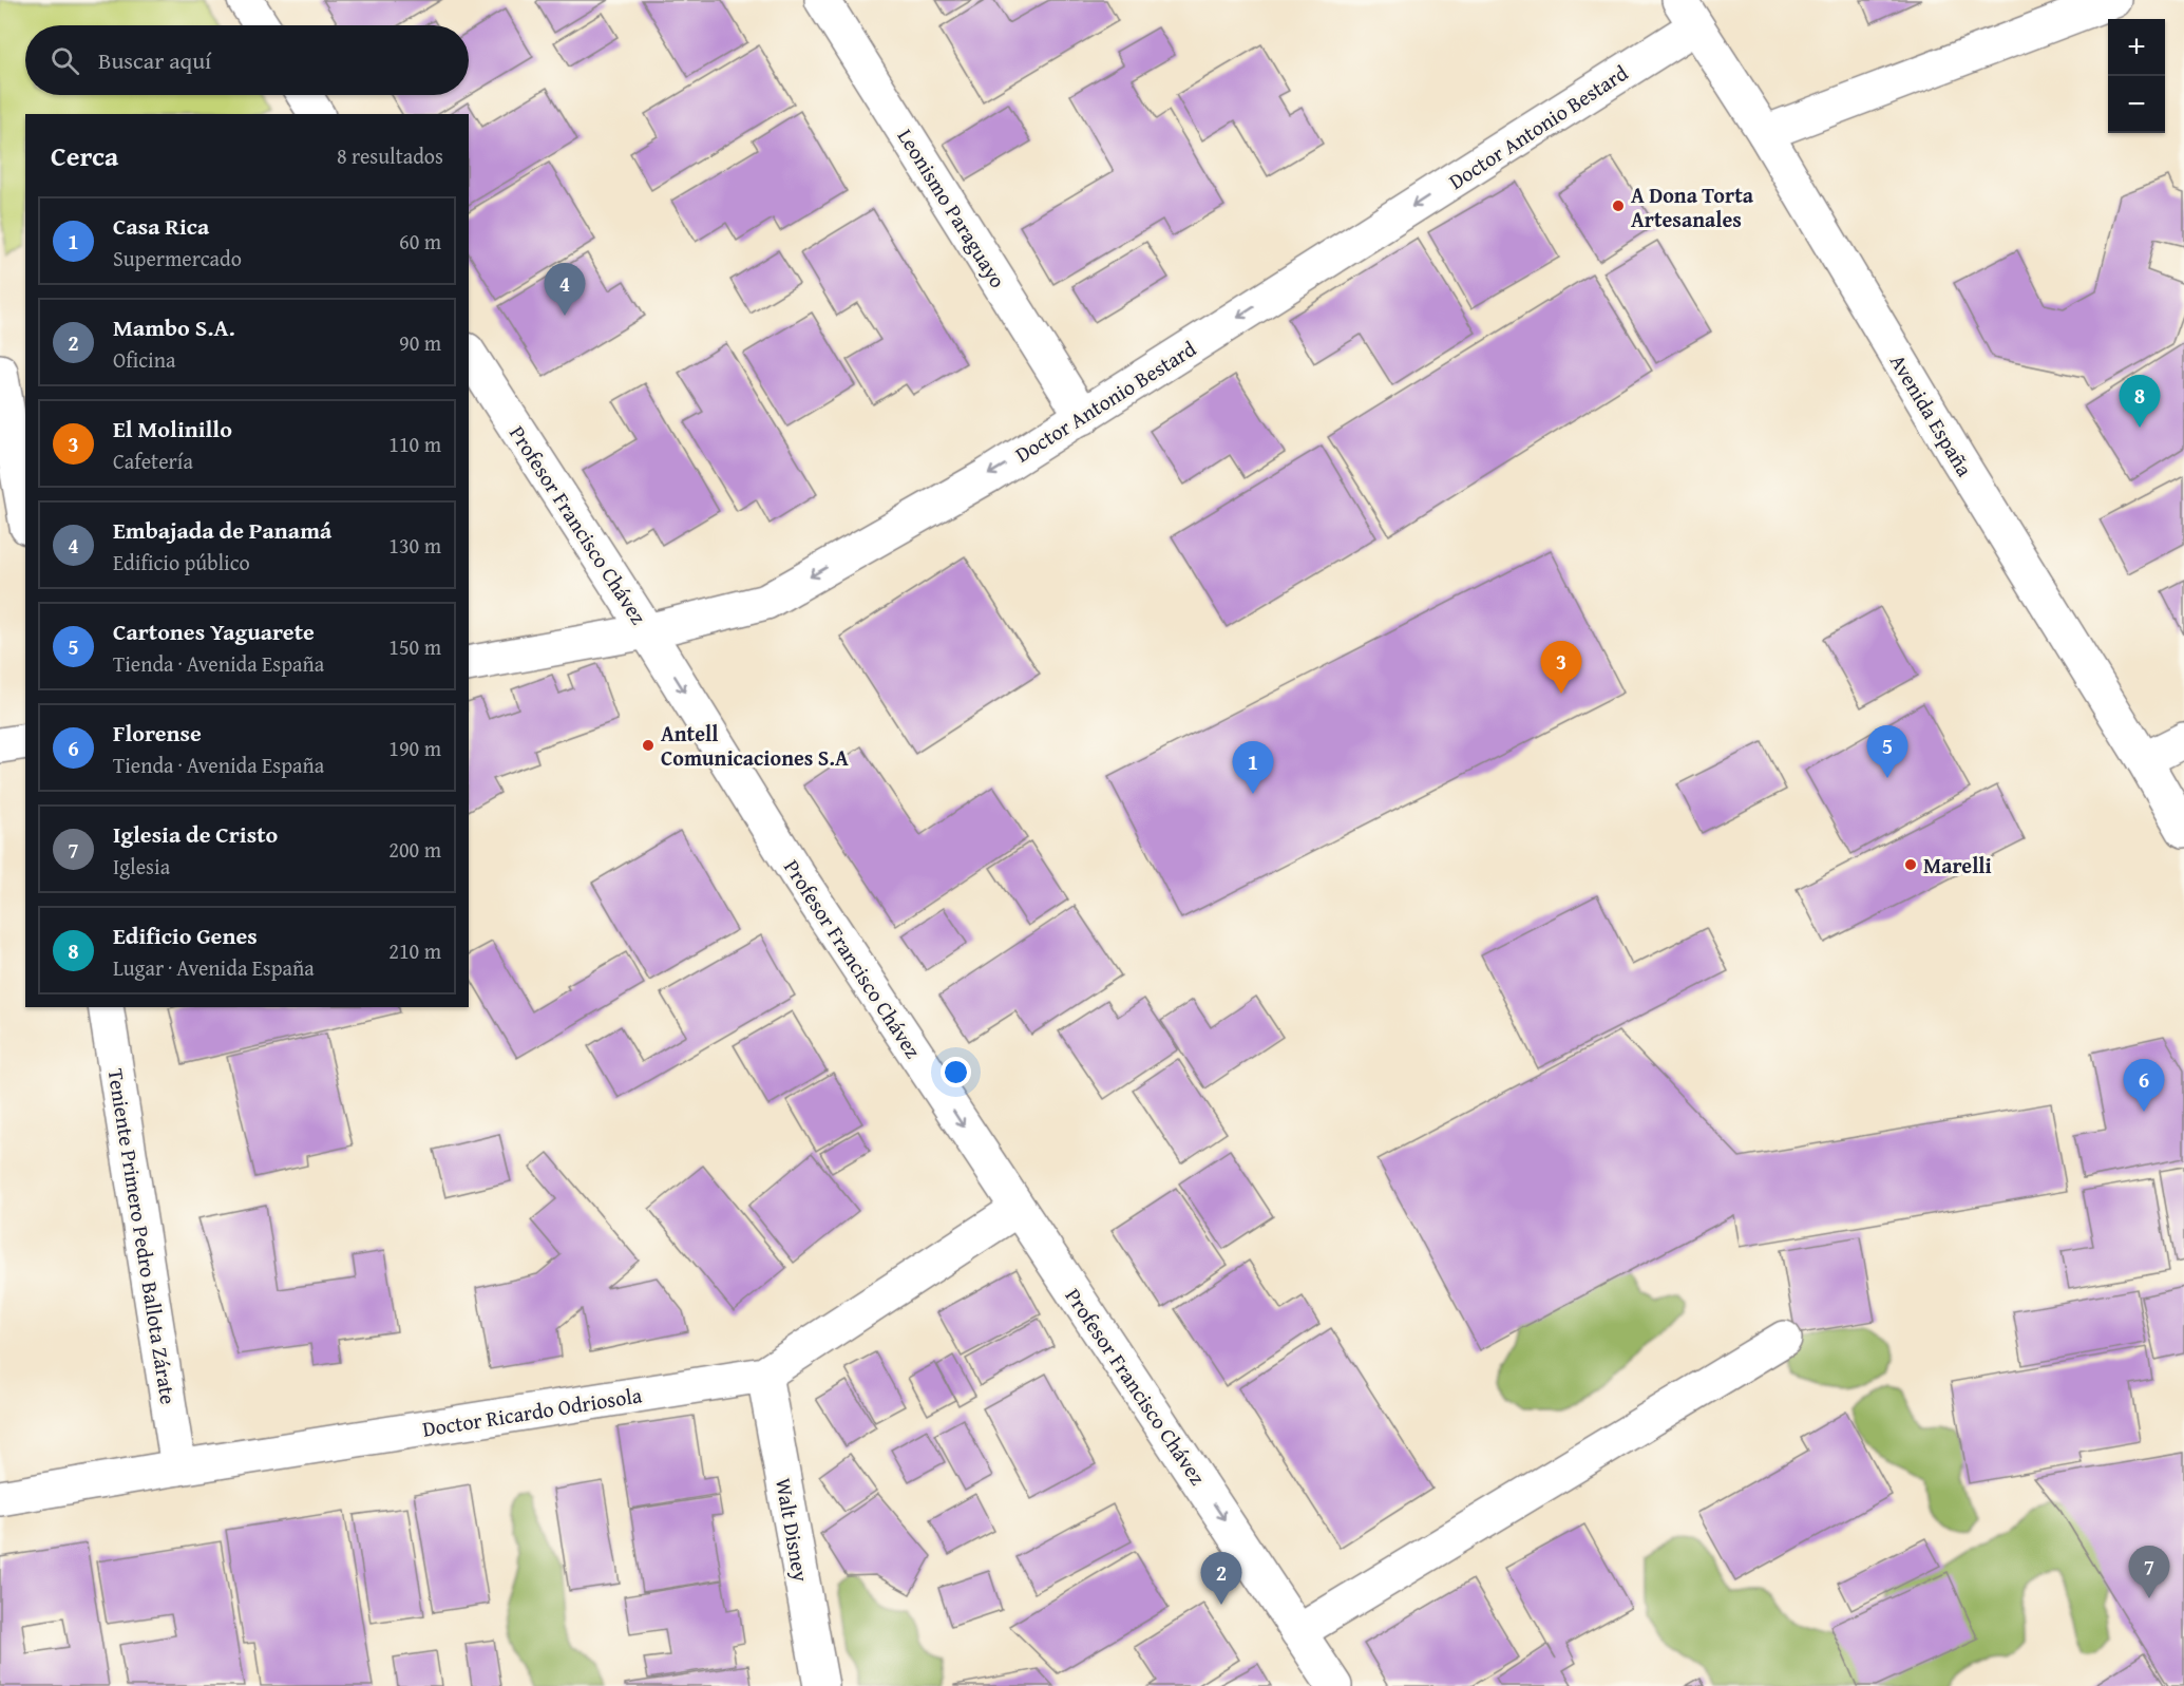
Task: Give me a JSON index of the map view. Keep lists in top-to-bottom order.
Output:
{
  "streets": {
    "street": [
      "Doctor Antonio Bestard",
      "Leonismo Paraguayo",
      "Avenida España",
      "Profesor Francisco Chávez",
      "Teniente Primero Pedro Ballota Zárate",
      "Doctor Ricardo Odriosola",
      "Walt Disney"
    ]
  },
  "crossings": [
    ["Doctor Antonio Bestard", "Leonismo Paraguayo"],
    ["Doctor Antonio Bestard", "Avenida España"],
    ["Doctor Antonio Bestard", "Profesor Francisco Chávez"],
    ["Profesor Francisco Chávez", "Doctor Ricardo Odriosola"],
    ["Teniente Primero Pedro Ballota Zárate", "Doctor Ricardo Odriosola"],
    ["Doctor Ricardo Odriosola", "Walt Disney"]
  ],
  "one_way": ["Doctor Antonio Bestard", "Profesor Francisco Chávez"],
  "places": ["A Dona Torta Artesanales", "Antell Comunicaciones S.A", "Marelli"],
  "page": {
    "map_buttons": ["+", "−"],
    "search": "Buscar aquí",
    "heading": ["Cerca", "8 resultados"],
    "list": [
      {
        "mark": "1",
        "name": "Casa Rica",
        "note": "Supermercado",
        "value": "60 m"
      },
      {
        "mark": "2",
        "name": "Mambo S.A.",
        "note": "Oficina",
        "value": "90 m"
      },
      {
        "mark": "3",
        "name": "El Molinillo",
        "note": "Cafetería",
        "value": "110 m"
      },
      {
        "mark": "4",
        "name": "Embajada de Panamá",
        "note": "Edificio público",
        "value": "130 m"
      },
      {
        "mark": "5",
        "name": "Cartones Yaguarete",
        "note": "Tienda · Avenida España",
        "value": "150 m"
      },
      {
        "mark": "6",
        "name": "Florense",
        "note": "Tienda · Avenida España",
        "value": "190 m"
      },
      {
        "mark": "7",
        "name": "Iglesia de Cristo",
        "note": "Iglesia",
        "value": "200 m"
      },
      {
        "mark": "8",
        "name": "Edificio Genes",
        "note": "Lugar · Avenida España",
        "value": "210 m"
      }
    ],
    "pins": [
      "4",
      "8",
      "3",
      "5",
      "1",
      "6",
      "7",
      "2"
    ]
  }
}
